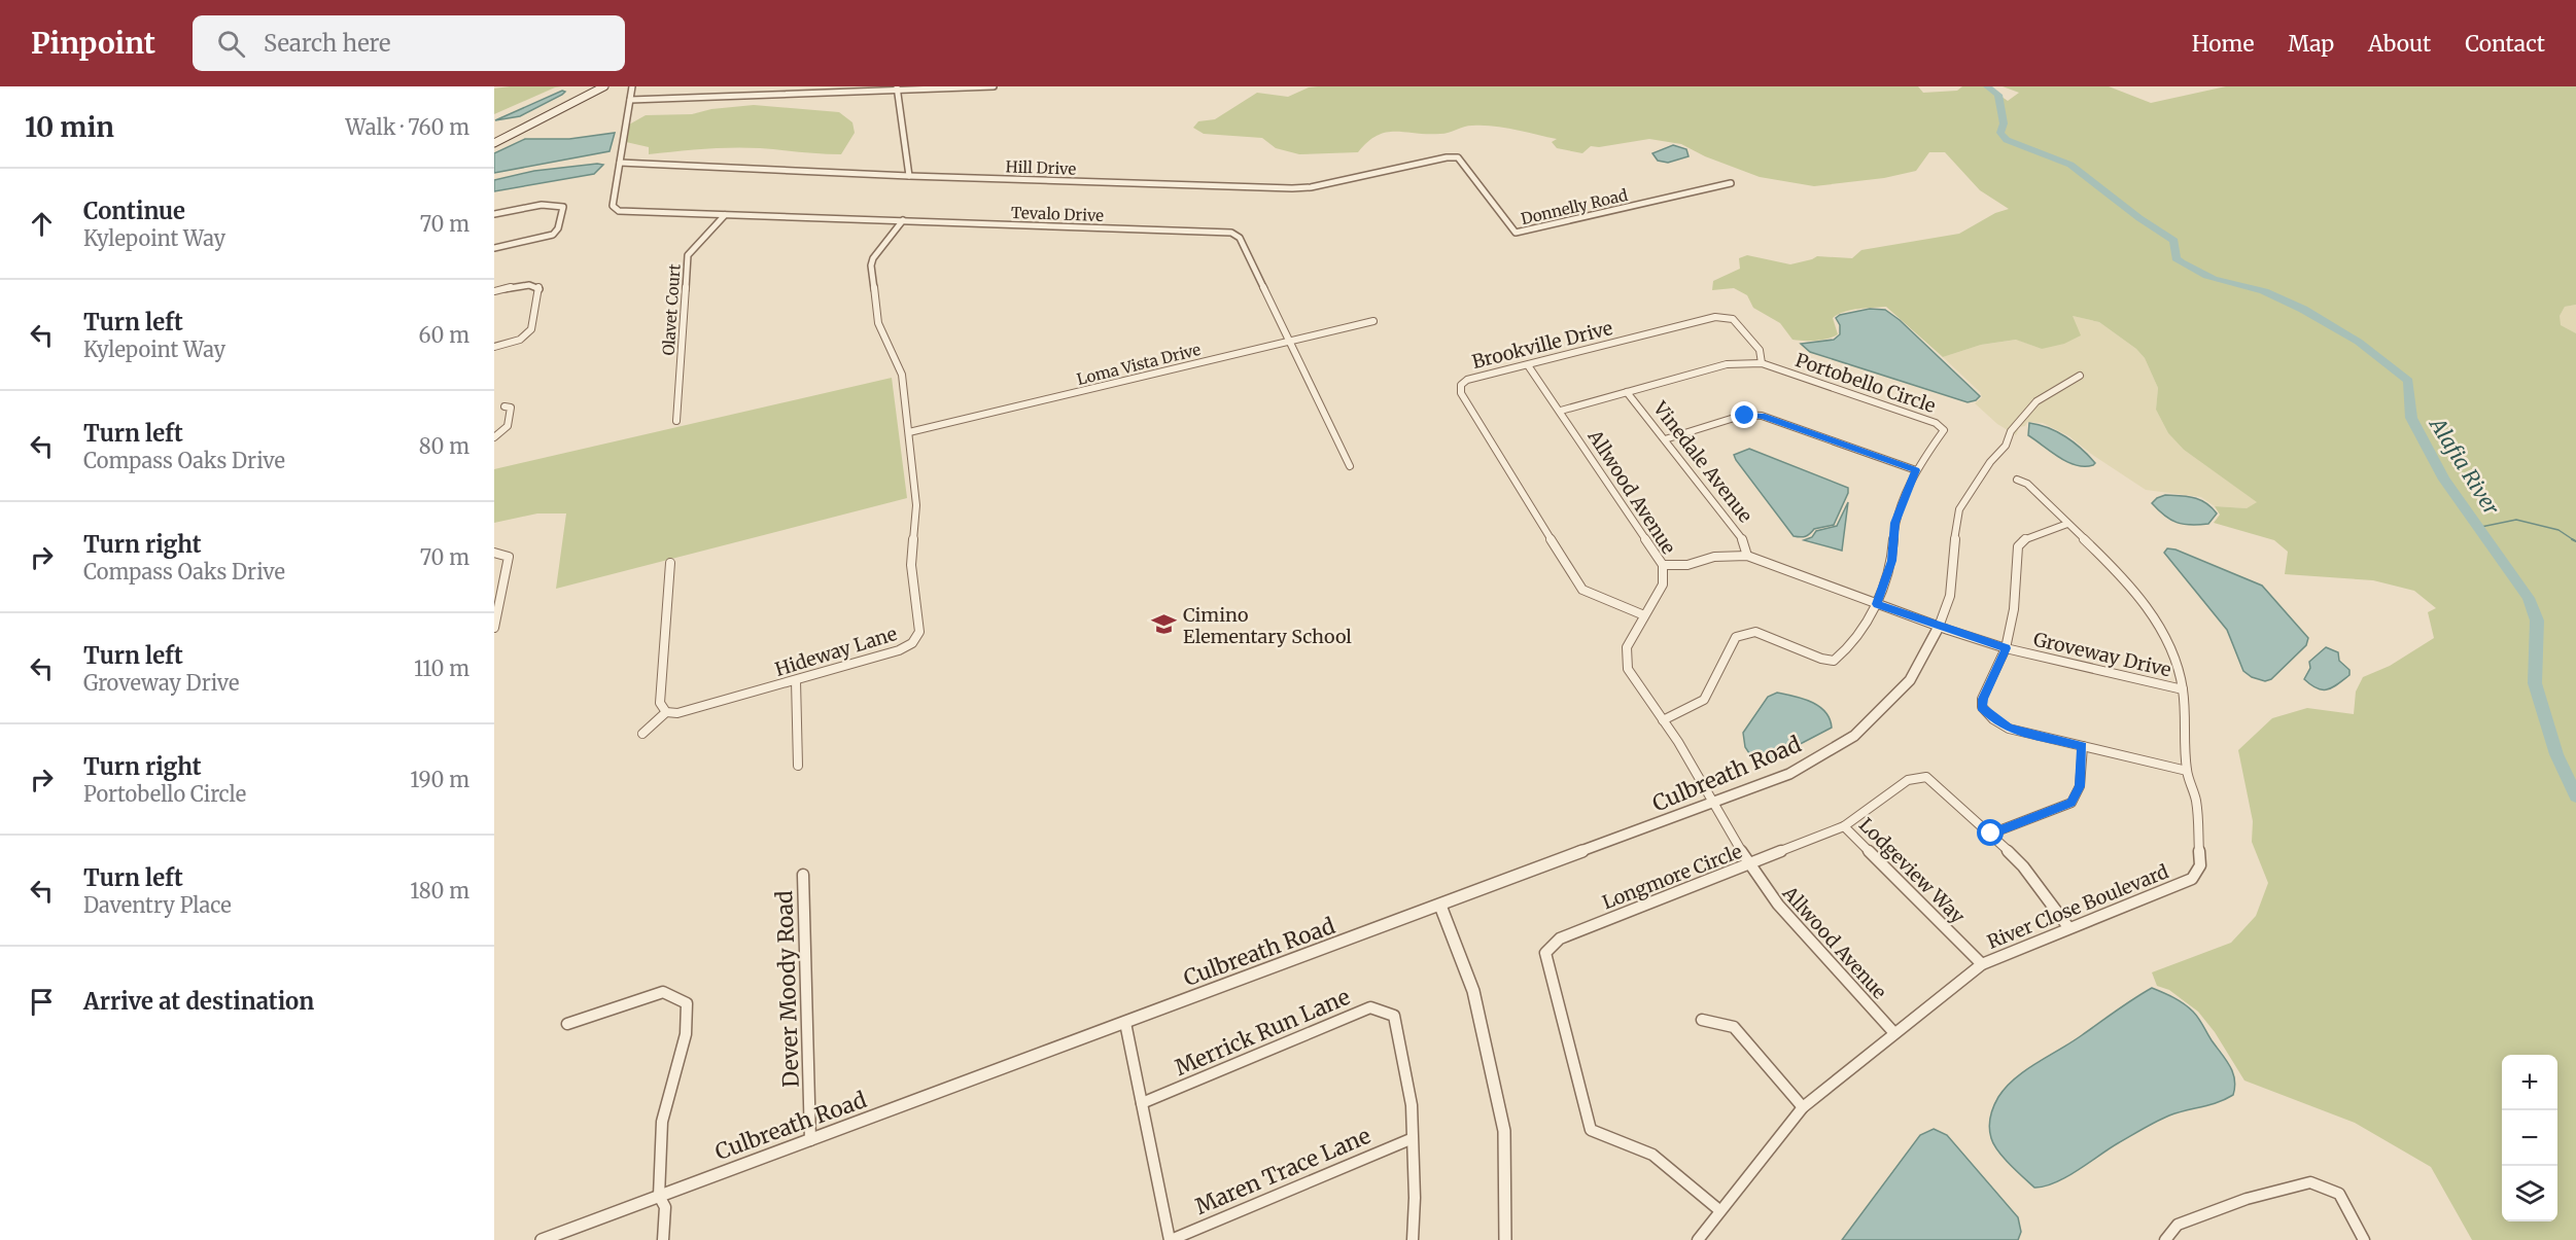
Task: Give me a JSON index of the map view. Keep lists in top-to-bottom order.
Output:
{
  "streets": {
    "street": [
      "Hill Drive",
      "Donnelly Road",
      "Tevalo Drive",
      "Olavet Court",
      "Brookville Drive",
      "Loma Vista Drive",
      "Portobello Circle",
      "Vinedale Avenue",
      "Allwood Avenue",
      "Hideway Lane",
      "Groveway Drive",
      "Culbreath Road",
      "Lodgeview Way",
      "Longmore Circle",
      "River Close Boulevard",
      "Dever Moody Road",
      "Merrick Run Lane",
      "Maren Trace Lane"
    ]
  },
  "crossings": [
    ["Hill Drive", "Donnelly Road"],
    ["Hill Drive", "Tevalo Drive"],
    ["Tevalo Drive", "Olavet Court"],
    ["Tevalo Drive", "Loma Vista Drive"],
    ["Tevalo Drive", "Hideway Lane"],
    ["Brookville Drive", "Portobello Circle"],
    ["Brookville Drive", "Allwood Avenue"],
    ["Loma Vista Drive", "Hideway Lane"],
    ["Portobello Circle", "Vinedale Avenue"],
    ["Portobello Circle", "Allwood Avenue"],
    ["Portobello Circle", "Groveway Drive"],
    ["Vinedale Avenue", "Groveway Drive"],
    ["Allwood Avenue", "Groveway Drive"],
    ["Allwood Avenue", "Culbreath Road"],
    ["Allwood Avenue", "Longmore Circle"],
    ["Allwood Avenue", "River Close Boulevard"],
    ["Groveway Drive", "Culbreath Road"],
    ["Groveway Drive", "River Close Boulevard"],
    ["Culbreath Road", "Dever Moody Road"],
    ["Lodgeview Way", "Longmore Circle"],
    ["Lodgeview Way", "River Close Boulevard"],
    ["Longmore Circle", "River Close Boulevard"],
    ["Merrick Run Lane", "Maren Trace Lane"]
  ],
  "water": ["Alafia River"],
  "places": {
    "school or university": ["Cimino Elementary School"]
  },
  "page": {
    "header": "Pinpoint",
    "search": "Search here",
    "nav": [
      "Home",
      "Map",
      "About",
      "Contact"
    ],
    "heading": ["10 min", "Walk · 760 m"],
    "list": [
      ["Continue", "Kylepoint Way", "70 m"],
      ["Turn left", "Kylepoint Way", "60 m"],
      ["Turn left", "Compass Oaks Drive", "80 m"],
      ["Turn right", "Compass Oaks Drive", "70 m"],
      ["Turn left", "Groveway Drive", "110 m"],
      ["Turn right", "Portobello Circle", "190 m"],
      ["Turn left", "Daventry Place", "180 m"],
      "Arrive at destination"
    ],
    "map_buttons": ["+", "−"]
  }
}
